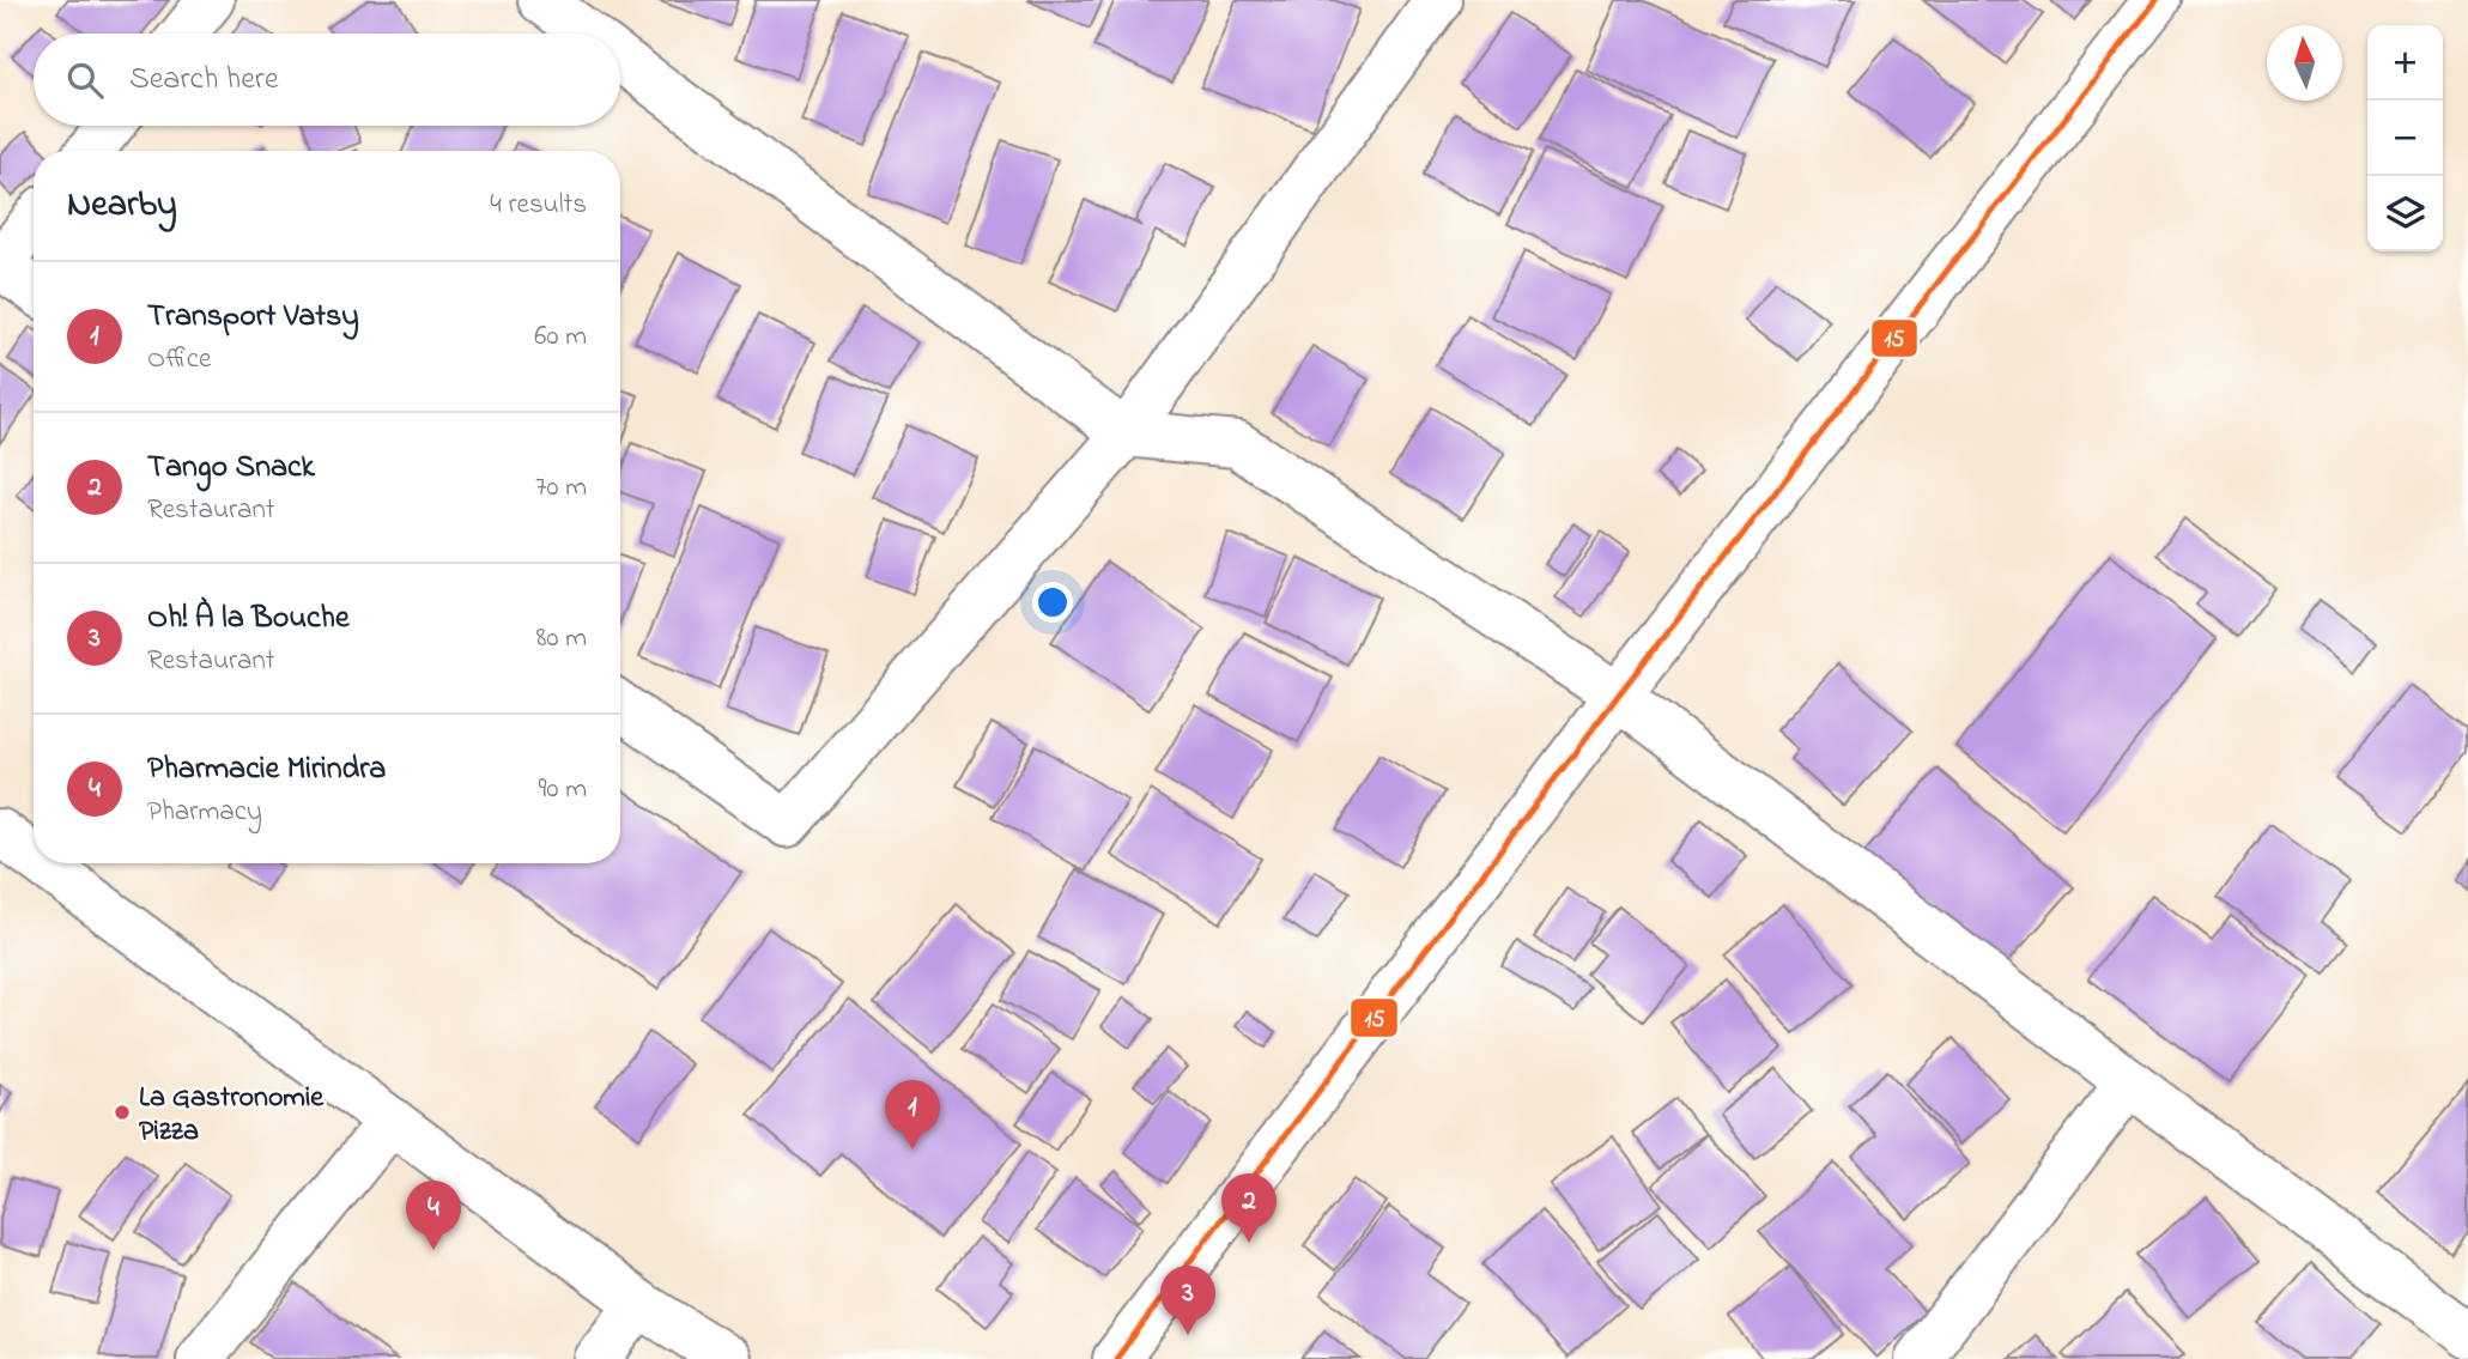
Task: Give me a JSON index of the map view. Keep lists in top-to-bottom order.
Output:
{
  "places": ["La Gastronomie Pizza"],
  "lines": ["transit line 15"],
  "north": "top",
  "page": {
    "map_buttons": ["+", "−"],
    "search": "Search here",
    "heading": ["Nearby", "4 results"],
    "list": [
      {
        "mark": "1",
        "name": "Transport Vatsy",
        "note": "Office",
        "value": "60 m"
      },
      {
        "mark": "2",
        "name": "Tango Snack",
        "note": "Restaurant",
        "value": "70 m"
      },
      {
        "mark": "3",
        "name": "Oh! À la Bouche",
        "note": "Restaurant",
        "value": "80 m"
      },
      {
        "mark": "4",
        "name": "Pharmacie Mirindra",
        "note": "Pharmacy",
        "value": "90 m"
      }
    ],
    "pins": [
      "1",
      "2",
      "4",
      "3"
    ]
  }
}
